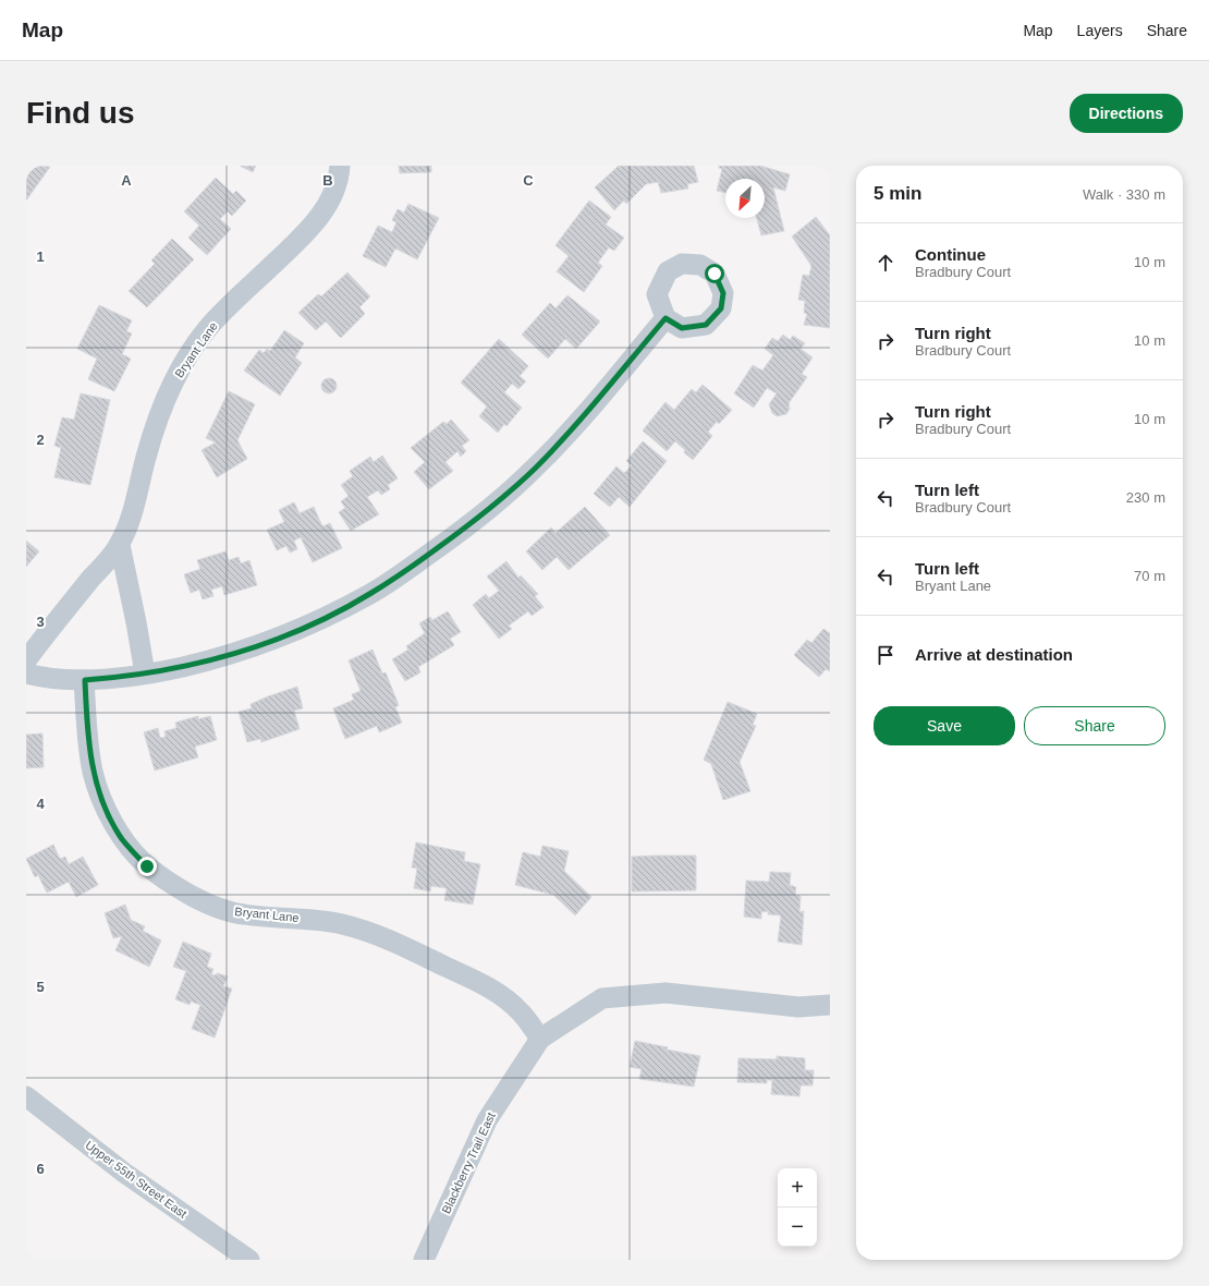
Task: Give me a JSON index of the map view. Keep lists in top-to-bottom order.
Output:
{
  "streets": {
    "street": ["Bryant Lane", "Blackberry Trail East", "Upper 55th Street East"]
  },
  "crossings": [
    ["Bryant Lane", "Blackberry Trail East"]
  ],
  "north": "bottom left",
  "page": {
    "header": "Map",
    "nav": ["Map", "Layers", "Share"],
    "buttons": [
      "Directions",
      ["Save", "Share"]
    ],
    "title": "Find us",
    "heading": ["5 min", "Walk · 330 m"],
    "list": [
      ["Continue", "Bradbury Court", "10 m"],
      ["Turn right", "Bradbury Court", "10 m"],
      ["Turn right", "Bradbury Court", "10 m"],
      ["Turn left", "Bradbury Court", "230 m"],
      ["Turn left", "Bryant Lane", "70 m"],
      "Arrive at destination"
    ],
    "map_buttons": ["+", "−"]
  },
  "grid": {
    "columns": ["A", "B", "C"],
    "rows": [
      "1",
      "2",
      "3",
      "4",
      "5",
      "6"
    ]
  }
}
